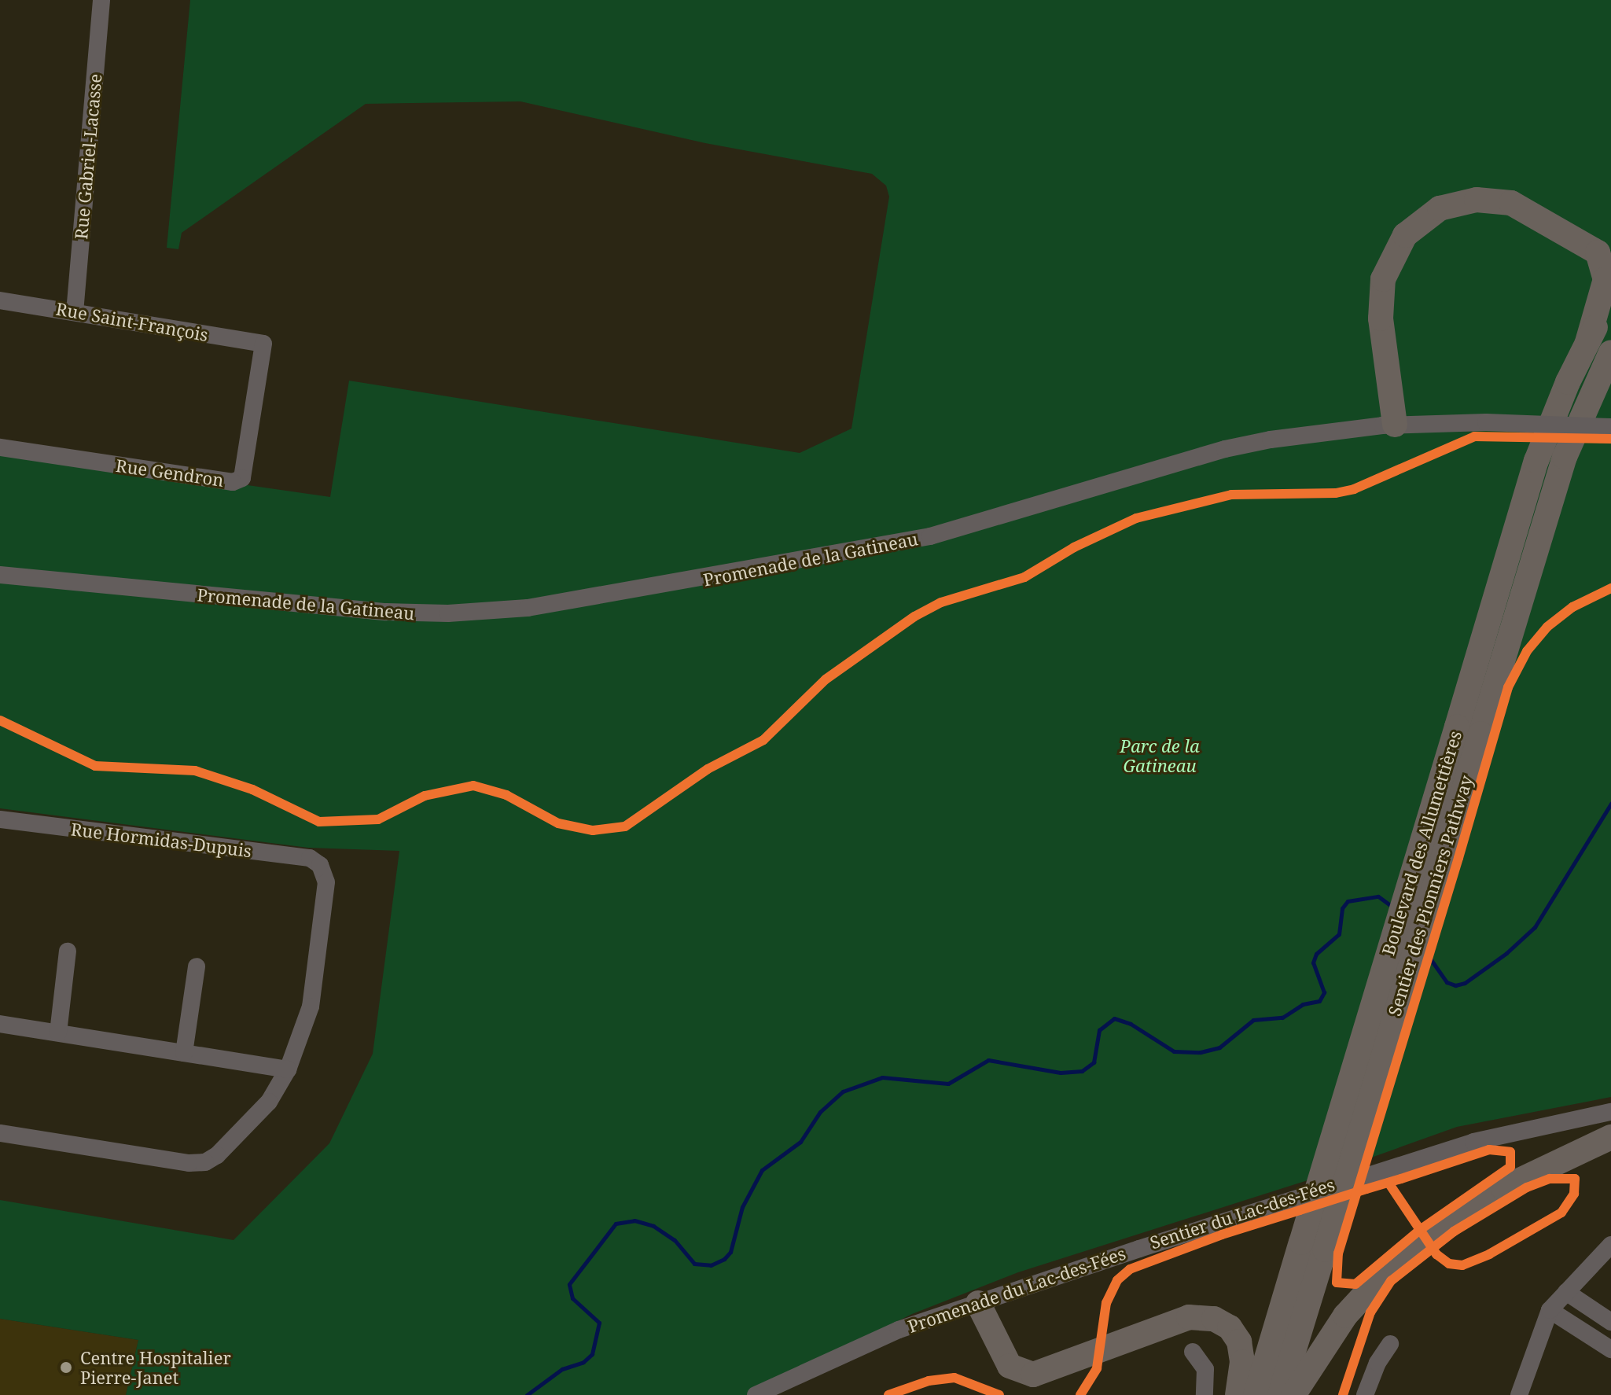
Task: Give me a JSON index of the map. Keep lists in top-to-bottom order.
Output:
{
  "streets": {
    "highway": ["Boulevard des Allumettières"],
    "street": [
      "Rue Gabriel-Lacasse",
      "Rue Saint-François",
      "Rue Gendron",
      "Promenade de la Gatineau",
      "Rue Hormidas-Dupuis",
      "Promenade du Lac-des-Fées"
    ],
    "cycle path": ["Sentier des Pionniers Pathway"]
  },
  "crossings": [
    ["Rue Gabriel-Lacasse", "Rue Saint-François"],
    ["Rue Saint-François", "Rue Gendron"]
  ],
  "parks": ["Parc de la Gatineau"],
  "places": ["Centre Hospitalier Pierre-Janet"]
}
